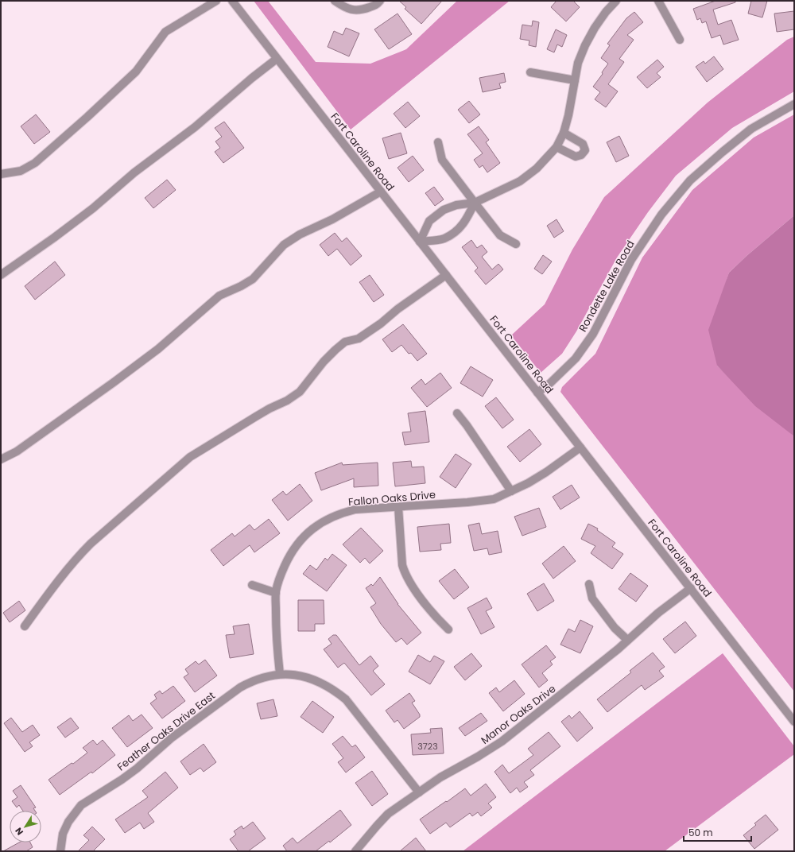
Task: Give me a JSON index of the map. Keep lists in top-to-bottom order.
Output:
{
  "streets": {
    "street": [
      "Fort Caroline Road",
      "Rondette Lake Road",
      "Fallon Oaks Drive",
      "Manor Oaks Drive",
      "Feather Oaks Drive East"
    ]
  },
  "crossings": [
    ["Fort Caroline Road", "Rondette Lake Road"],
    ["Fort Caroline Road", "Fallon Oaks Drive"],
    ["Fort Caroline Road", "Manor Oaks Drive"],
    ["Fallon Oaks Drive", "Feather Oaks Drive East"],
    ["Manor Oaks Drive", "Feather Oaks Drive East"]
  ],
  "house_numbers": ["3723"],
  "scale_bar": "50 m",
  "north": "bottom left"
}
